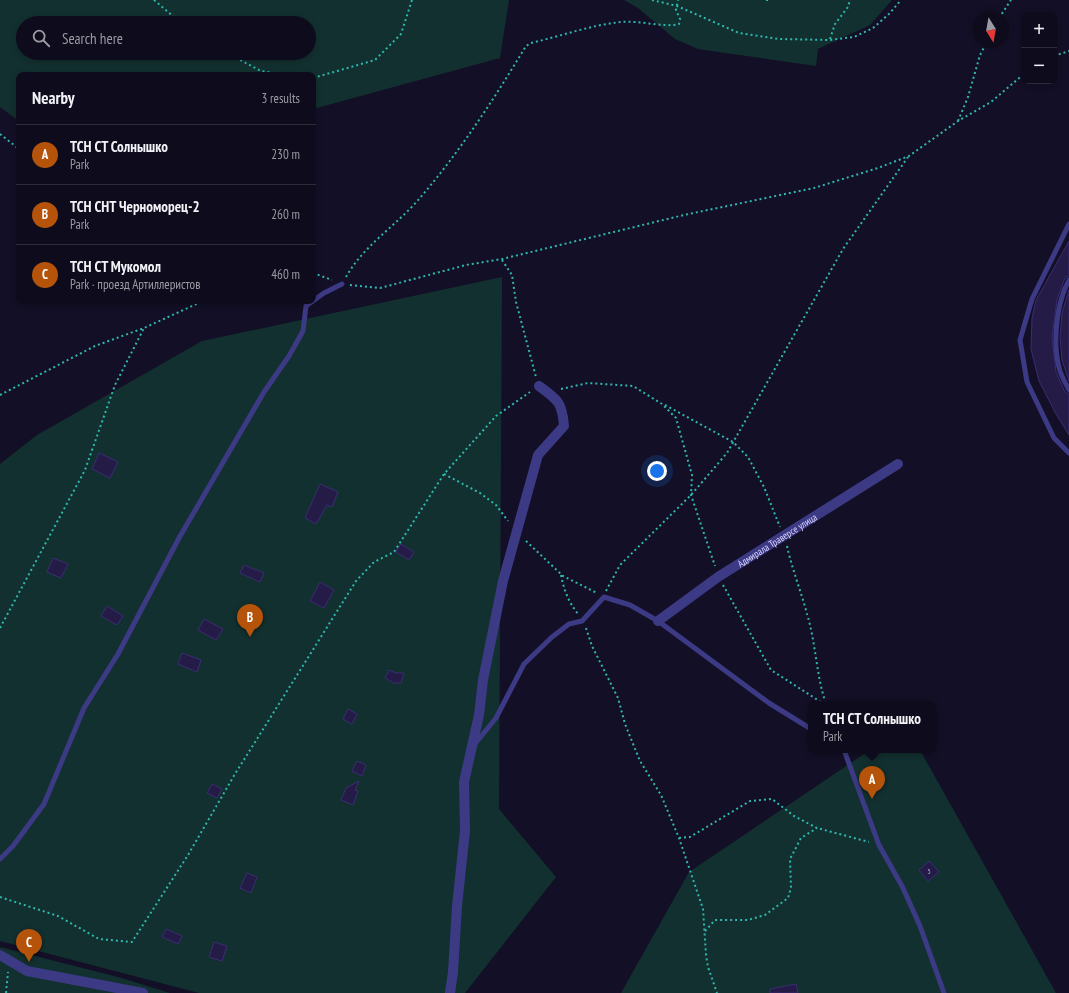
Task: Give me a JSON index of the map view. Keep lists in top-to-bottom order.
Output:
{
  "streets": {
    "street": ["Адмирала Траверсе улица"]
  },
  "house_numbers": ["5"],
  "north": "bottom",
  "page": {
    "map_buttons": ["+", "−"],
    "search": "Search here",
    "heading": ["Nearby", "3 results"],
    "list": [
      {
        "mark": "A",
        "name": "ТСН СТ Солнышко",
        "note": "Park",
        "value": "230 m"
      },
      {
        "mark": "B",
        "name": "ТСН СНТ Черноморец-2",
        "note": "Park",
        "value": "260 m"
      },
      {
        "mark": "C",
        "name": "ТСН СТ Мукомол",
        "note": "Park · проезд Артиллеристов",
        "value": "460 m"
      }
    ],
    "pins": ["B", "A", "C"],
    "popup": ["ТСН СТ Солнышко", "Park"]
  }
}
